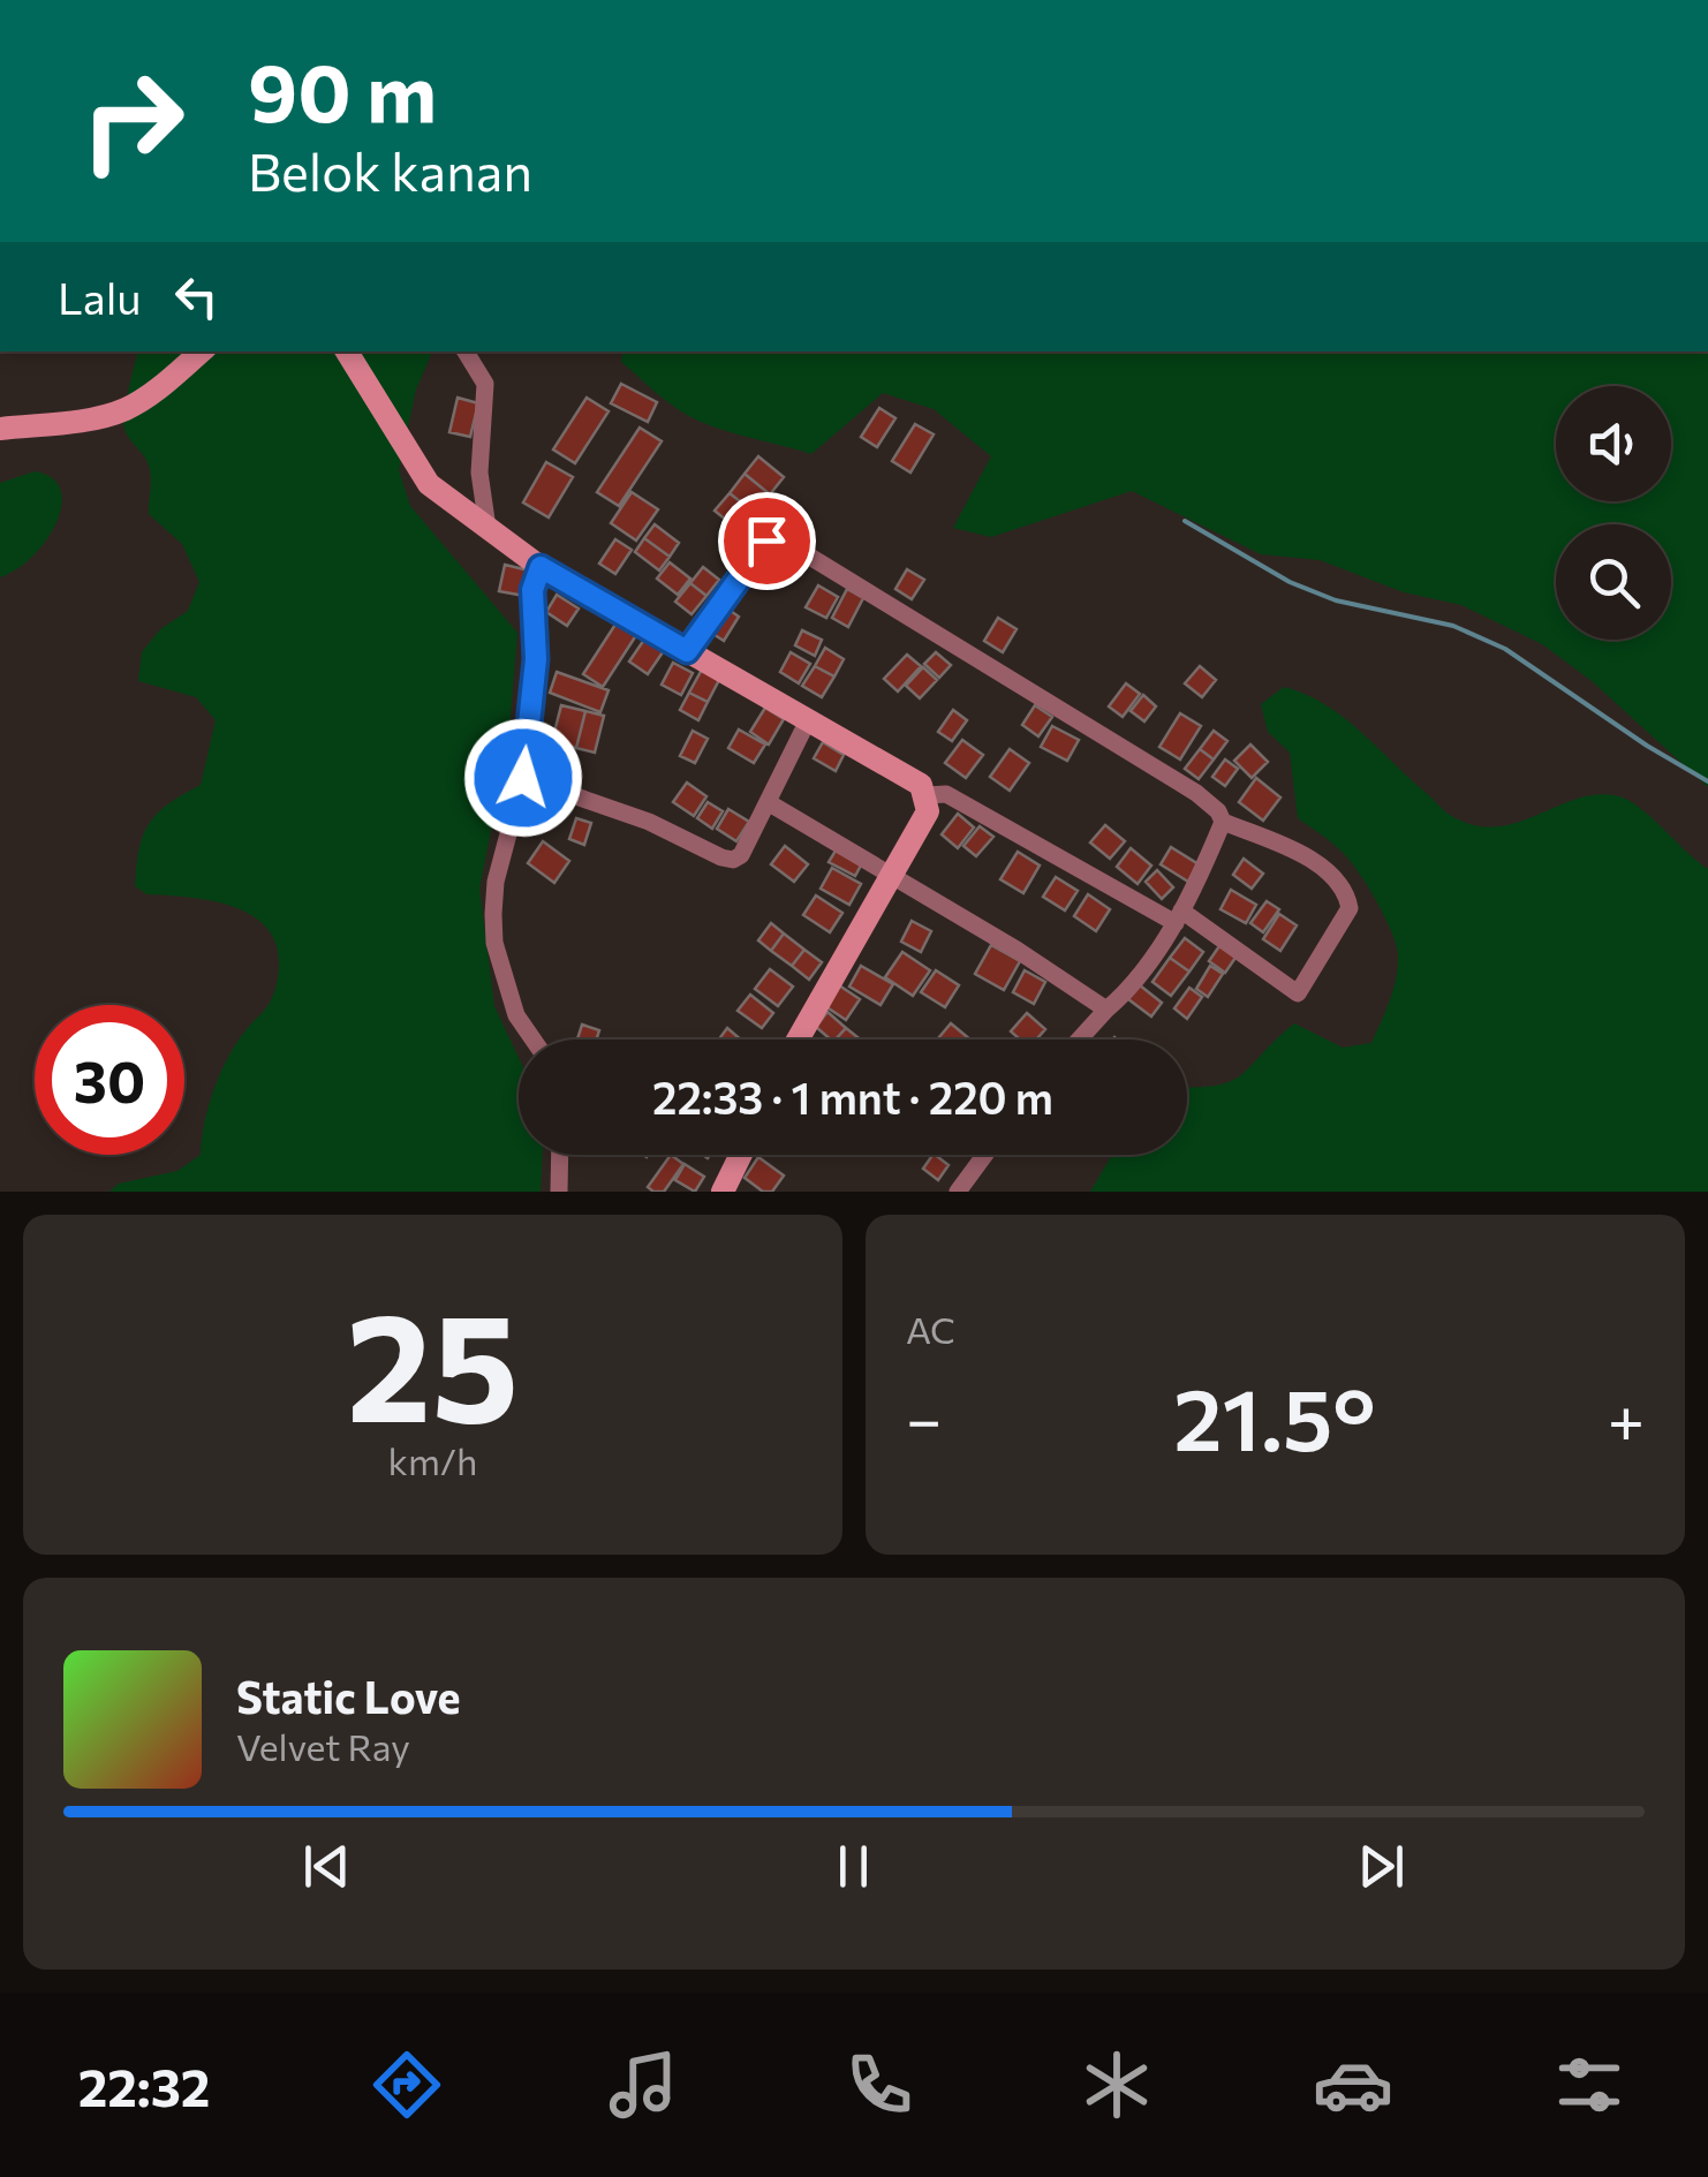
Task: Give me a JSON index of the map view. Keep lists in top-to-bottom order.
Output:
{
  "page": {
    "turn": ["90 m", "Belok kanan"],
    "then": "Lalu",
    "limit": "30",
    "trip": "22:33 · 1 mnt · 220 m",
    "tile": [
      ["25", "km/h"],
      "AC"
    ],
    "heat": ["−", "21.5°", "+"],
    "song": ["Static Love", "Velvet Ray"],
    "tabs": "22:32"
  }
}
